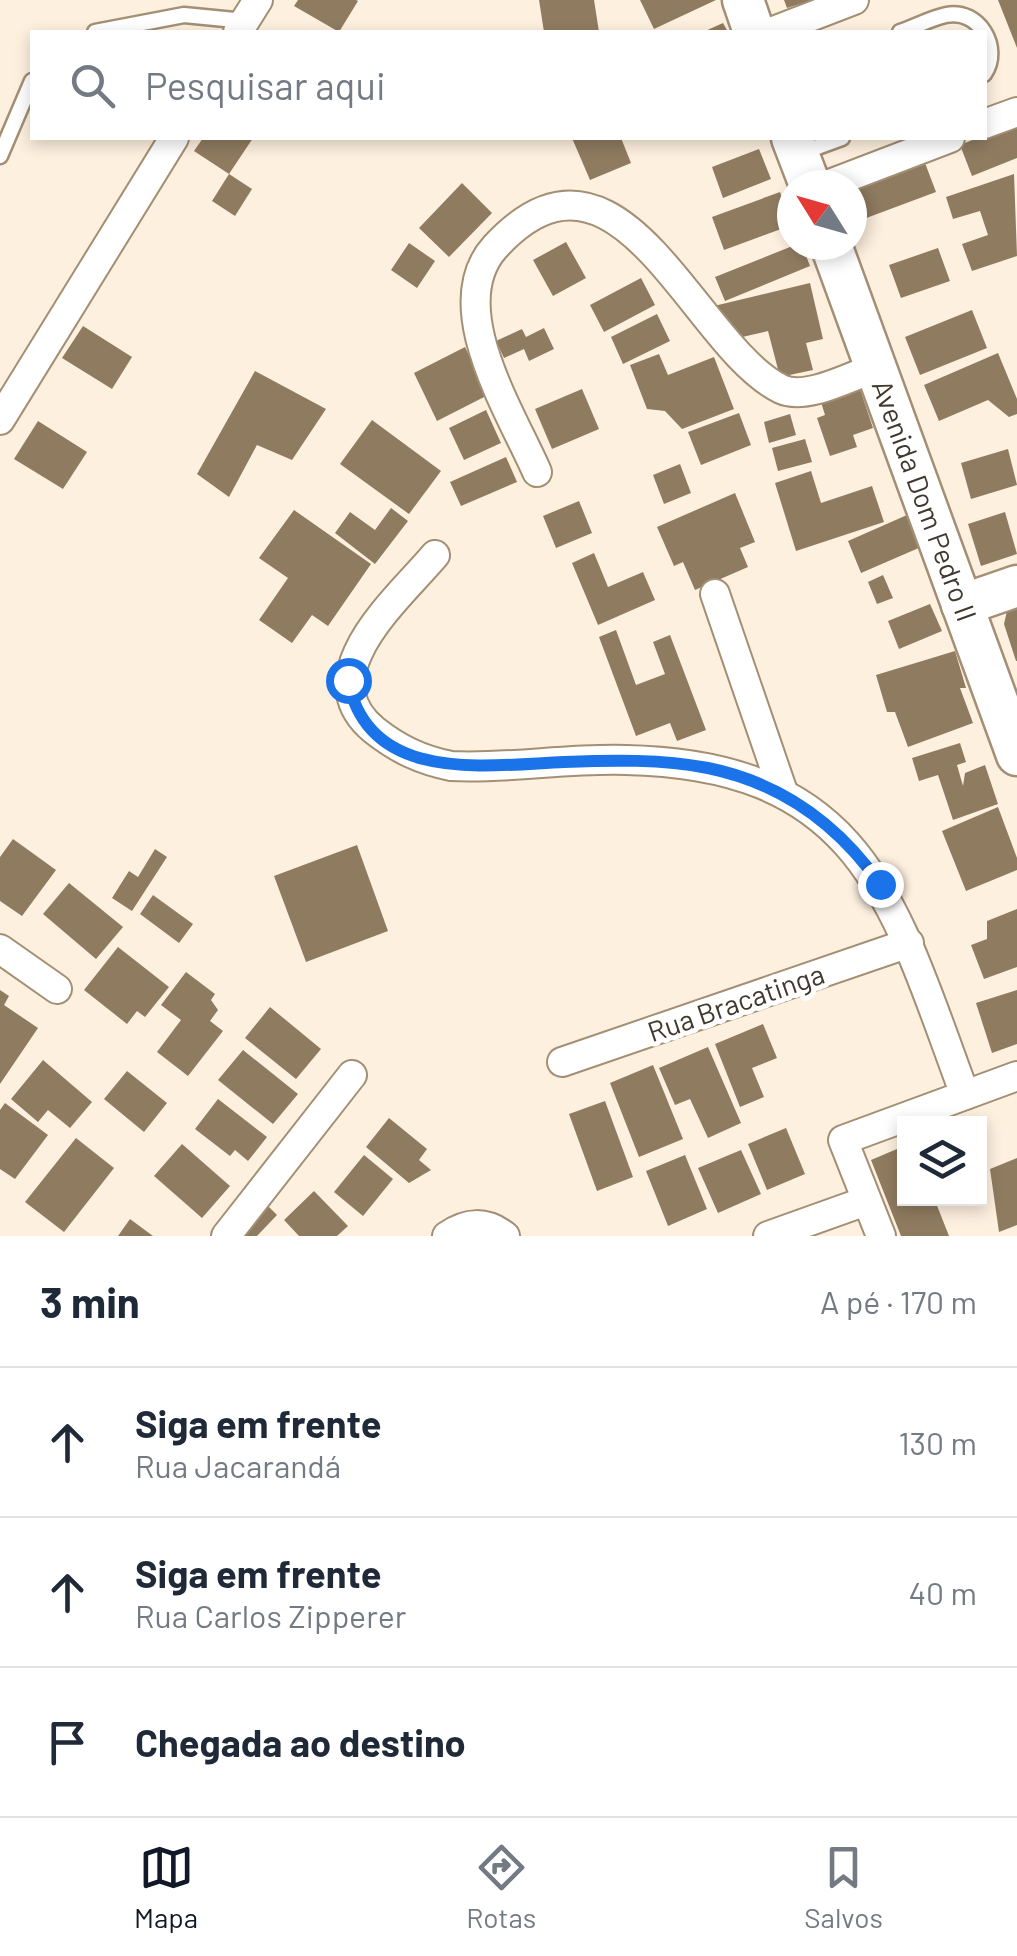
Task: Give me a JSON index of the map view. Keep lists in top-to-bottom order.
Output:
{
  "streets": {
    "main road": ["Avenida Dom Pedro II"],
    "street": ["Rua Bracatinga"]
  },
  "north": "top left",
  "page": {
    "search": "Pesquisar aqui",
    "heading": ["3 min", "A pé · 170 m"],
    "list": [
      ["Siga em frente", "Rua Jacarandá", "130 m"],
      ["Siga em frente", "Rua Carlos Zipperer", "40 m"],
      "Chegada ao destino"
    ],
    "nav": ["Mapa", "Rotas", "Salvos"]
  }
}
